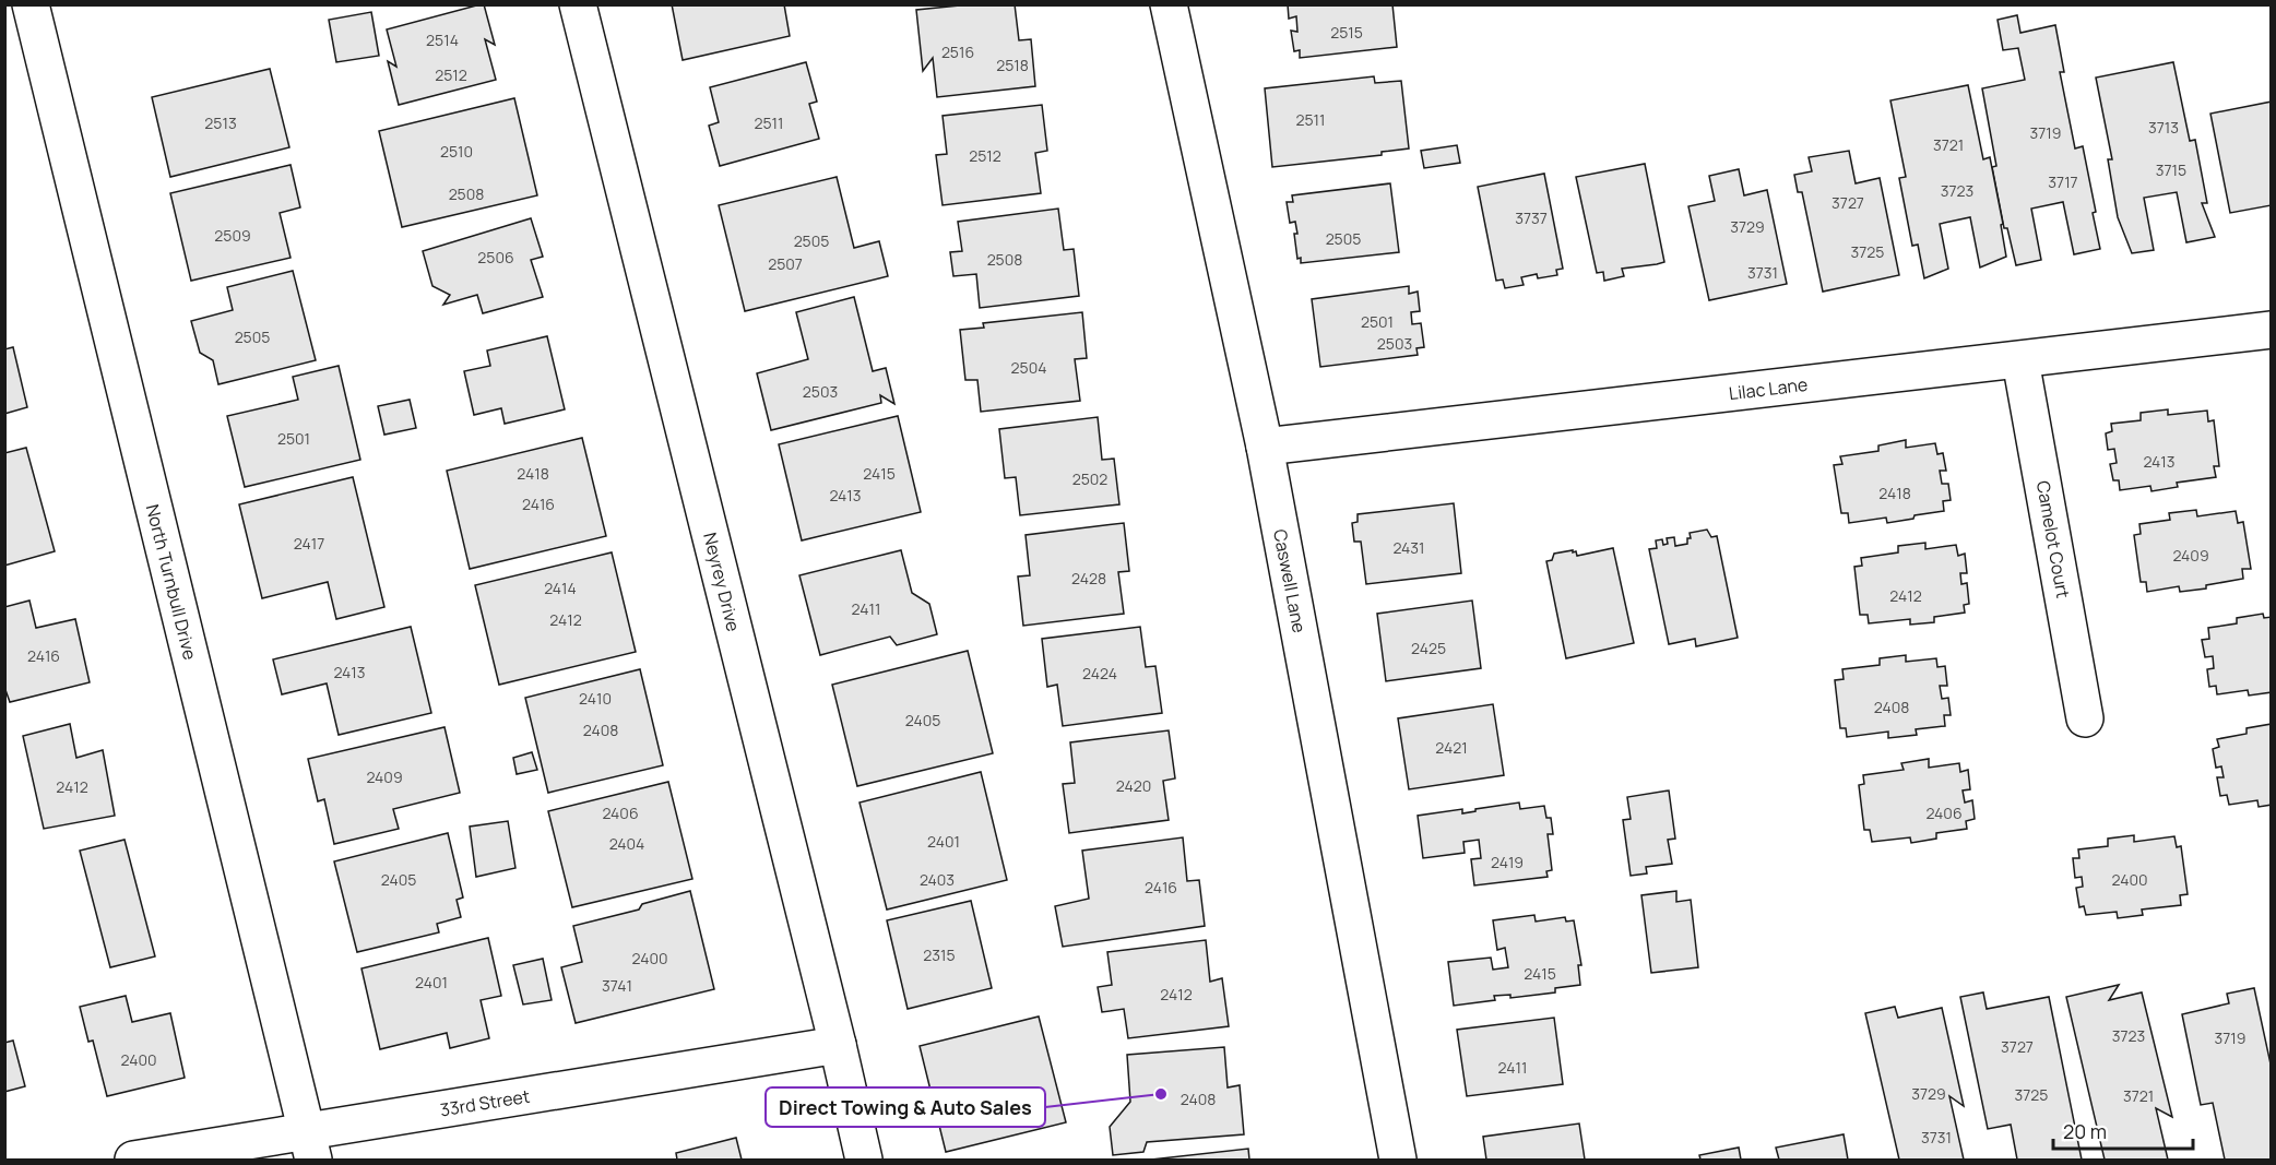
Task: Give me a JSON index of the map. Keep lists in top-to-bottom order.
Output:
{
  "streets": {
    "street": [
      "Lilac Lane",
      "Camelot Court",
      "Caswell Lane",
      "North Turnbull Drive",
      "Neyrey Drive",
      "33rd Street"
    ]
  },
  "crossings": [
    ["Lilac Lane", "Camelot Court"],
    ["Lilac Lane", "Caswell Lane"],
    ["North Turnbull Drive", "33rd Street"],
    ["Neyrey Drive", "33rd Street"]
  ],
  "places": ["Direct Towing & Auto Sales"],
  "house_numbers": [
    "2515",
    "2514",
    "2516",
    "2518",
    "2512",
    "2511",
    "2513",
    "2511",
    "3713",
    "3719",
    "3721",
    "2510",
    "2512",
    "3715",
    "3717",
    "3723",
    "2508",
    "3727",
    "3737",
    "3729",
    "2509",
    "2505",
    "2505",
    "3725",
    "2506",
    "2508",
    "2507",
    "3731",
    "2501",
    "2505",
    "2503",
    "2504",
    "2503",
    "2501",
    "2413",
    "2418",
    "2415",
    "2502",
    "2418",
    "2413",
    "2416",
    "2417",
    "2431",
    "2409",
    "2428",
    "2414",
    "2412",
    "2411",
    "2412",
    "2425",
    "2416",
    "2413",
    "2424",
    "2410",
    "2408",
    "2405",
    "2408",
    "2421",
    "2409",
    "2420",
    "2412",
    "2406",
    "2406",
    "2401",
    "2404",
    "2419",
    "2405",
    "2403",
    "2400",
    "2416",
    "2315",
    "2400",
    "2415",
    "2401",
    "3741",
    "2412",
    "3723",
    "3719",
    "3727",
    "2400",
    "2411",
    "3729",
    "3725",
    "3721",
    "2408",
    "3731"
  ],
  "scale_bar": "20 m"
}
